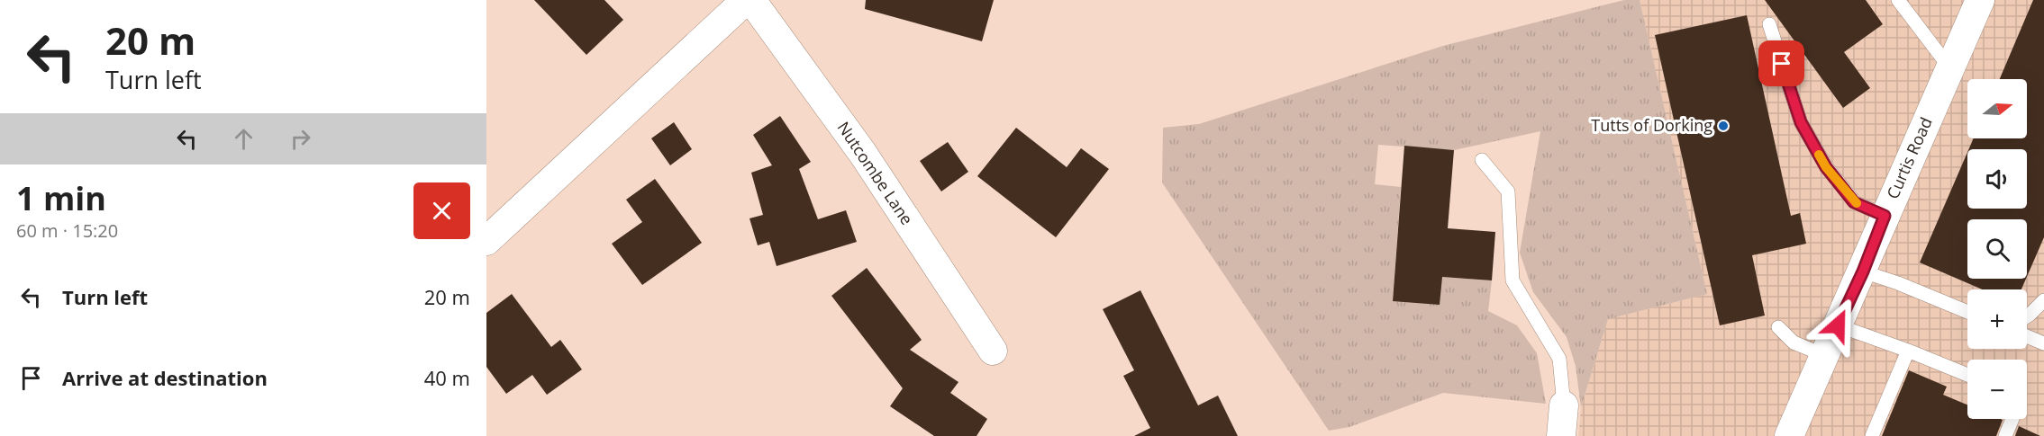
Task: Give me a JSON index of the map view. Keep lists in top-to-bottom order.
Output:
{
  "streets": {
    "street": ["Curtis Road", "Nutcombe Lane"]
  },
  "places": ["Tutts of Dorking"],
  "north": "right",
  "page": {
    "turn": ["20 m", "Turn left"],
    "map_buttons": ["+", "−"],
    "heading": ["1 min", "60 m · 15:20"],
    "list": [
      {
        "name": "Turn left",
        "value": "20 m"
      },
      {
        "name": "Arrive at destination",
        "value": "40 m"
      }
    ]
  }
}
